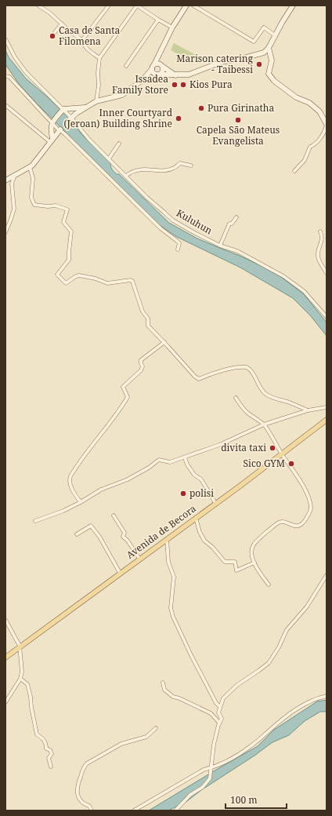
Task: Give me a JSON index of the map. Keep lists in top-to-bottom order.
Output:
{
  "streets": {
    "main road": ["Avenida de Becora"],
    "street": ["Kuluhun"]
  },
  "places": [
    "Casa de Santa Filomena",
    "Marison catering - Taibessi",
    "Issadea Family Store",
    "Kios Pura",
    "Pura Girinatha",
    "Inner Courtyard (Jeroan) Building Shrine",
    "Capela São Mateus Evangelista",
    "divita taxi",
    "Sico GYM",
    "polisi"
  ],
  "scale_bar": "100 m"
}
